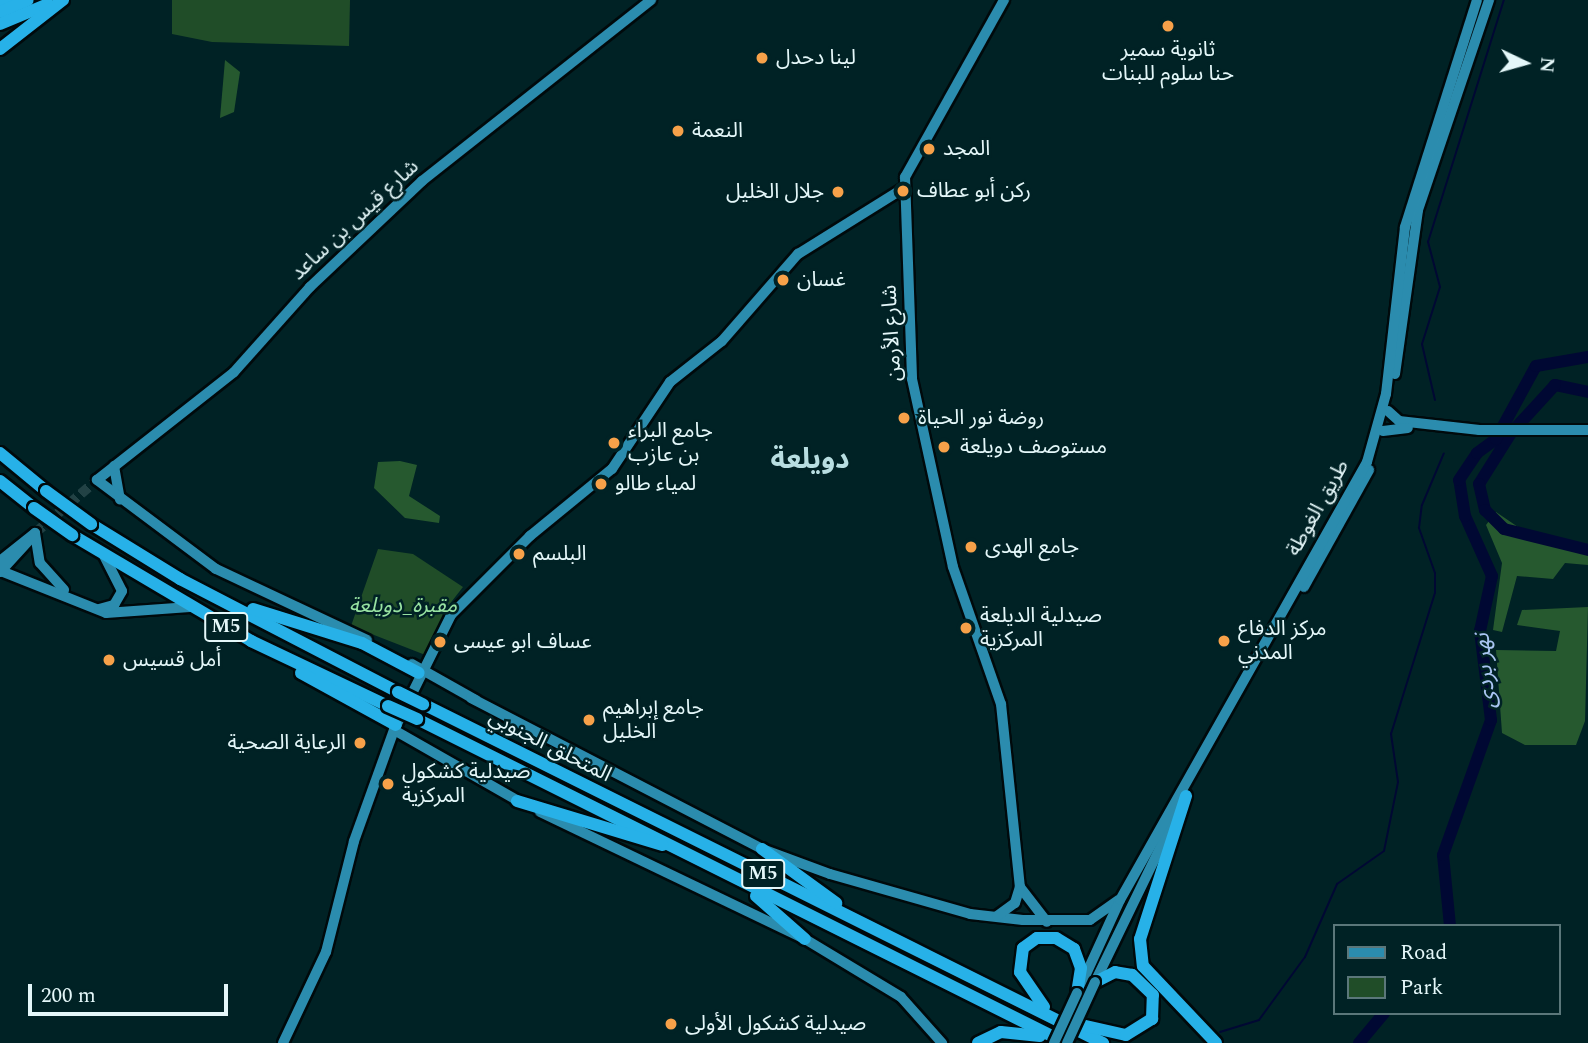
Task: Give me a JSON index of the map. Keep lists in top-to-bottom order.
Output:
{
  "streets": {
    "highway": ["M5", "المتحلق الجنوبي"],
    "main road": ["شارع قيس بن ساعد", "شارع الأرمن", "طريق الغوطة"]
  },
  "crossings": [
    ["طريق الغوطة", "المتحلق الجنوبي"]
  ],
  "districts": ["دويلعة"],
  "water": ["نهر بردى"],
  "parks": ["مقبرة_دويلعة"],
  "places": [
    "ثانوية سمير حنا سلوم للبنات",
    "لينا دحدل",
    "النعمة",
    "المجد",
    "ركن أبو عطاف",
    "جلال الخليل",
    "غسان",
    "روضة نور الحياة",
    "جامع البراء بن عازب",
    "مستوصف دويلعة",
    "لمياء طالو",
    "جامع الهدى",
    "البلسم",
    "صيدلية الديلعة المركزية",
    "مركز الدفاع المدني",
    "عساف ابو عيسى",
    "أمل قسيس",
    "جامع إبراهيم الخليل",
    "الرعاية الصحية",
    "صيدلية كشكول المركزية",
    "صيدلية كشكول الأولى"
  ],
  "legend": ["Road", "Park"],
  "scale_bar": "200 m",
  "north": "right"
}
